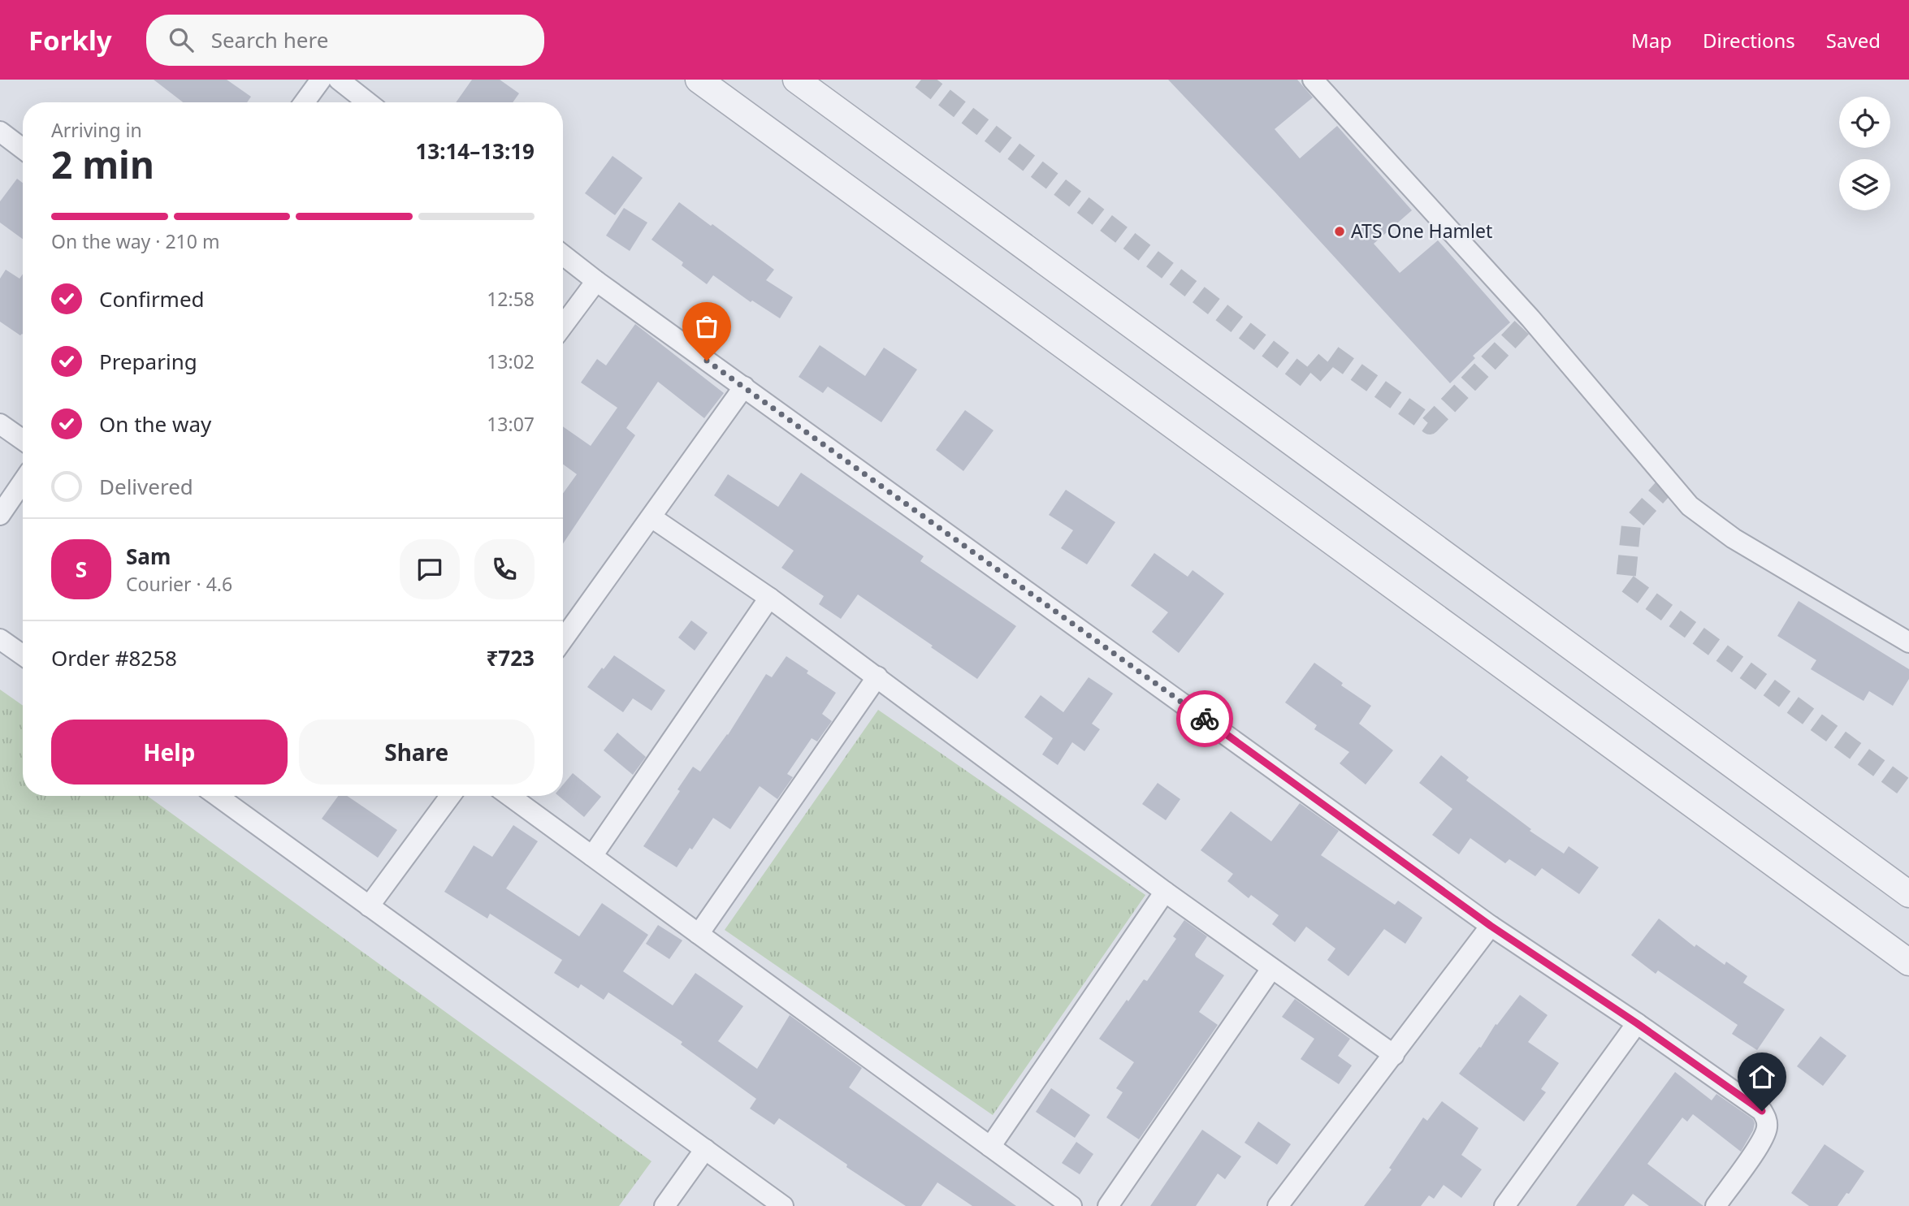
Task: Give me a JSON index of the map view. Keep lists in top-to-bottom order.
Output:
{
  "places": ["ATS One Hamlet"],
  "page": {
    "header": "Forkly",
    "search": "Search here",
    "nav": ["Map", "Directions", "Saved"],
    "heading": ["2 min", "Arriving in", "13:14–13:19"],
    "panel": [
      "Sam",
      "Courier · 4.6",
      "Order #8258",
      "₹723"
    ],
    "bar": "On the way · 210 m",
    "list": [
      ["Confirmed", "12:58"],
      ["Preparing", "13:02"],
      ["On the way", "13:07"],
      "Delivered"
    ],
    "round": "S",
    "buttons": ["Help", "Share"]
  }
}
